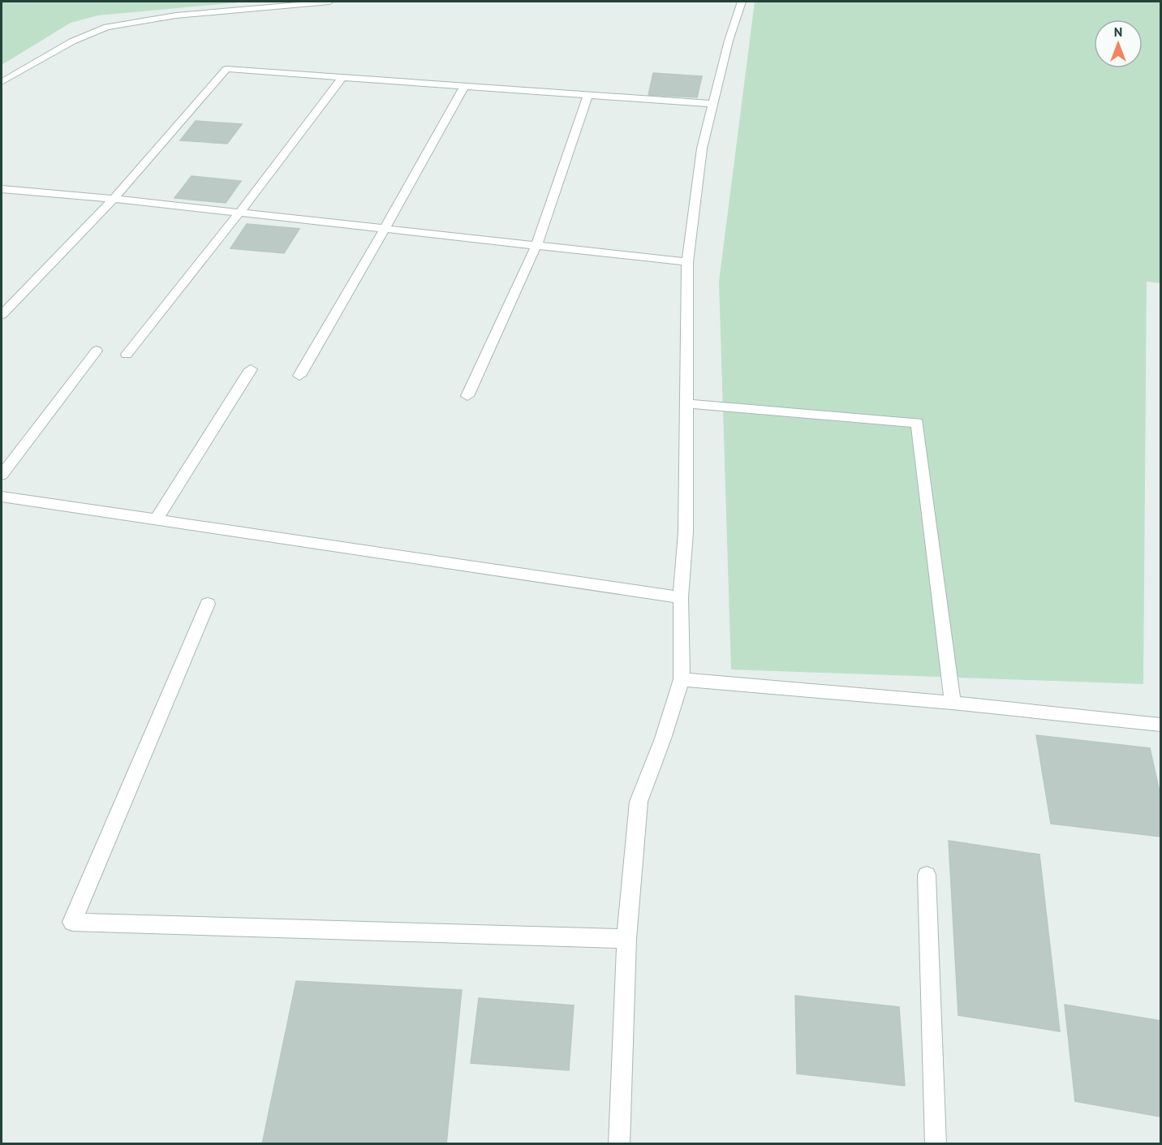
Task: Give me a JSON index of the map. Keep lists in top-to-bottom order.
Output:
{
  "north": "top"
}
